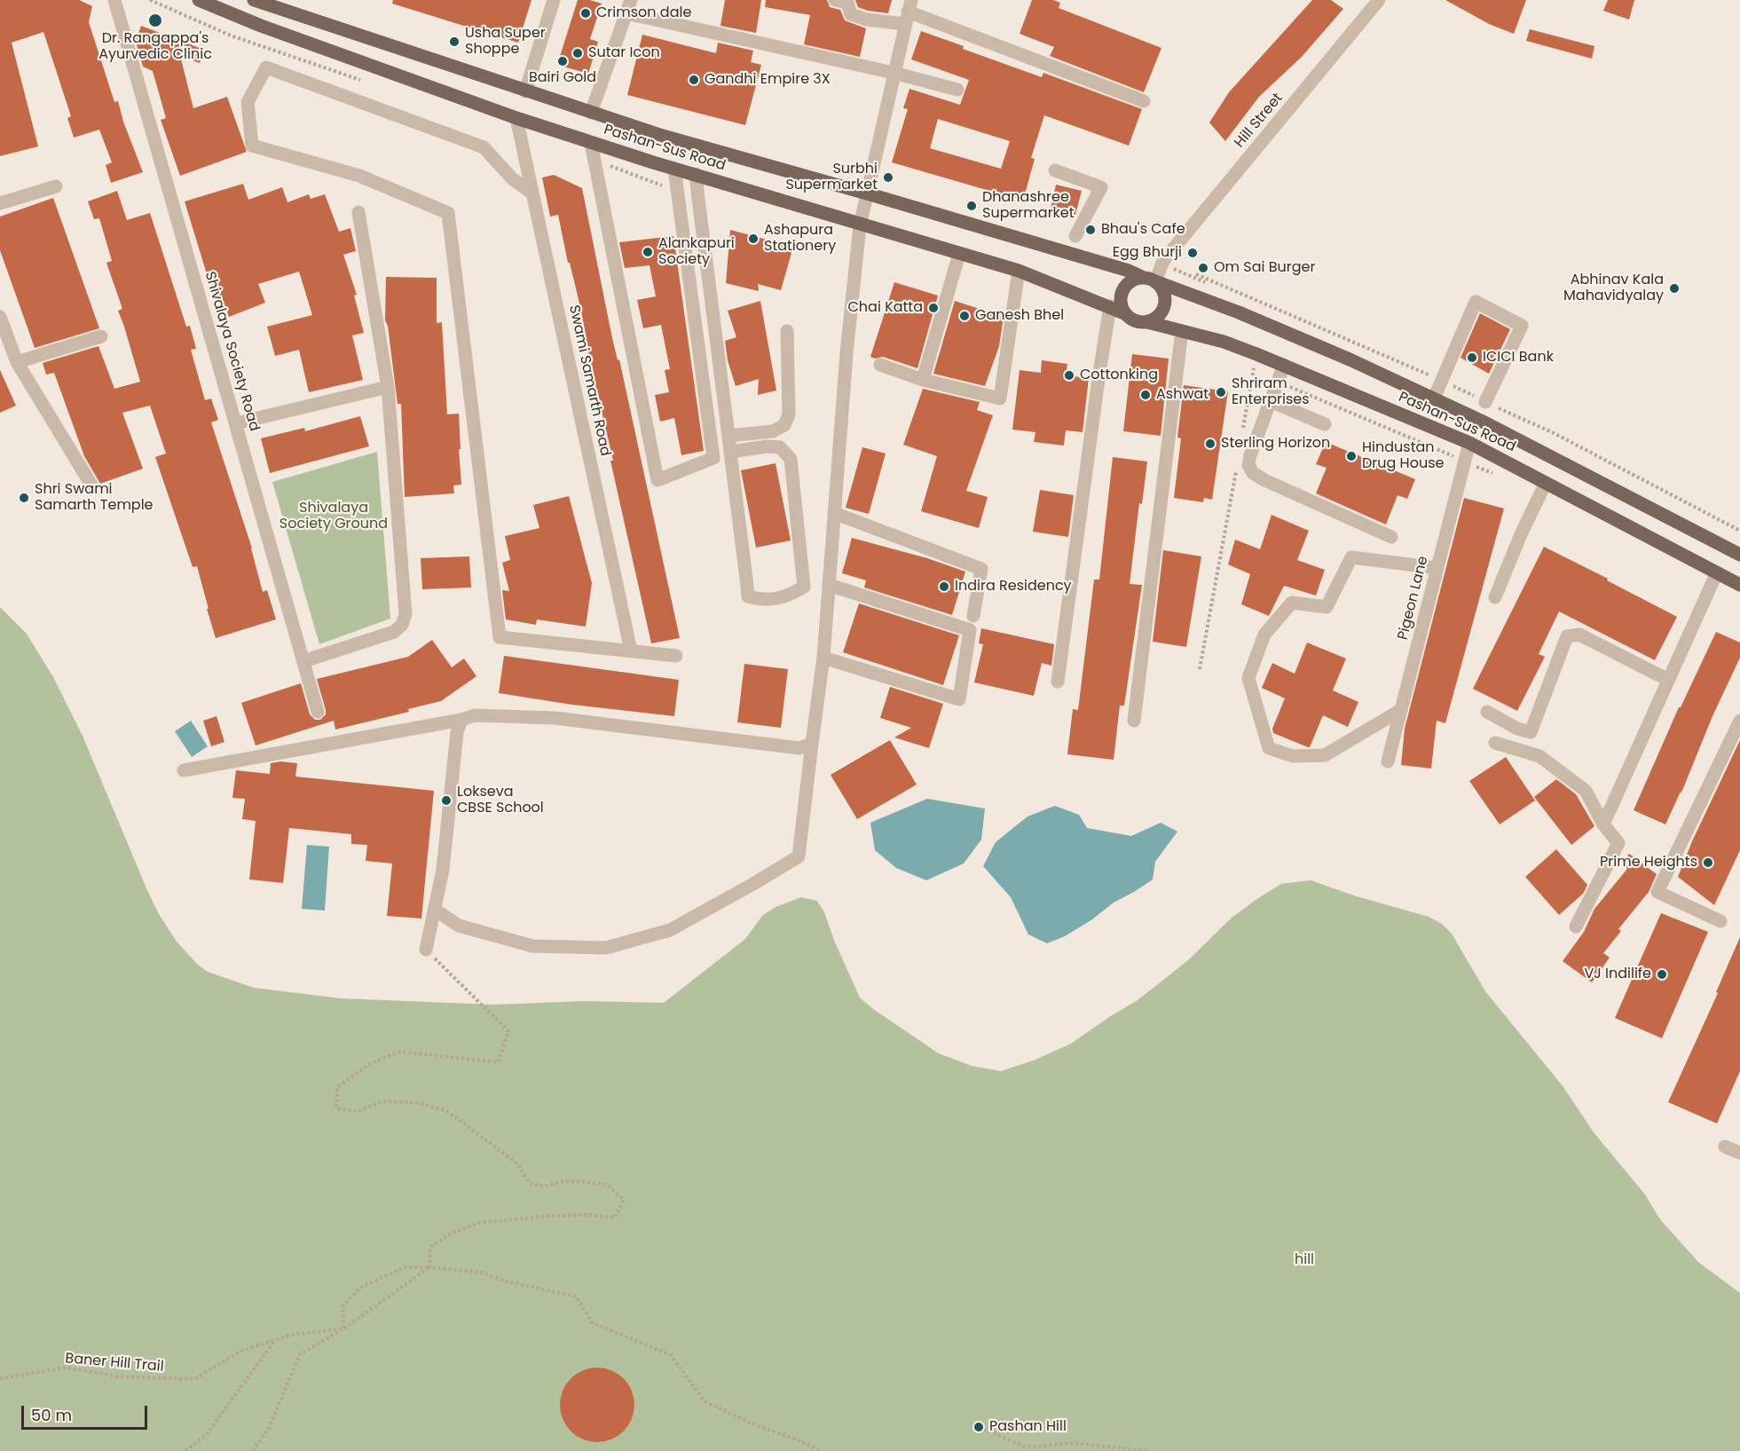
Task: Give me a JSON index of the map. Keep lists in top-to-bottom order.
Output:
{
  "streets": {
    "main road": ["Pashan-Sus Road"],
    "street": [
      "Hill Street",
      "Shivalaya Society Road",
      "Swami Samarth Road",
      "Pigeon Lane"
    ],
    "path": ["Baner Hill Trail"]
  },
  "crossings": [
    ["Hill Street", "Pashan-Sus Road"],
    ["Pashan-Sus Road", "Swami Samarth Road"],
    ["Pashan-Sus Road", "Pigeon Lane"]
  ],
  "parks": ["Shivalaya Society Ground", "hill"],
  "places": [
    "Crimson dale",
    "Dr. Rangappa's Ayurvedic Clinic",
    "Usha Super Shoppe",
    "Sutar Icon",
    "Bairi Gold",
    "Gandhi Empire 3X",
    "Surbhi Supermarket",
    "Dhanashree Supermarket",
    "Bhau's Cafe",
    "Ashapura Stationery",
    "Alankapuri Society",
    "Egg Bhurji",
    "Om Sai Burger",
    "Abhinav Kala Mahavidyalay",
    "Chai Katta",
    "Ganesh Bhel",
    "ICICI Bank",
    "Cottonking",
    "Shriram Enterprises",
    "Ashwat",
    "Sterling Horizon",
    "Hindustan Drug House",
    "Shri Swami Samarth Temple",
    "Indira Residency",
    "Lokseva CBSE School",
    "Prime Heights",
    "VJ Indilife",
    "Pashan Hill"
  ],
  "scale_bar": "50 m"
}
